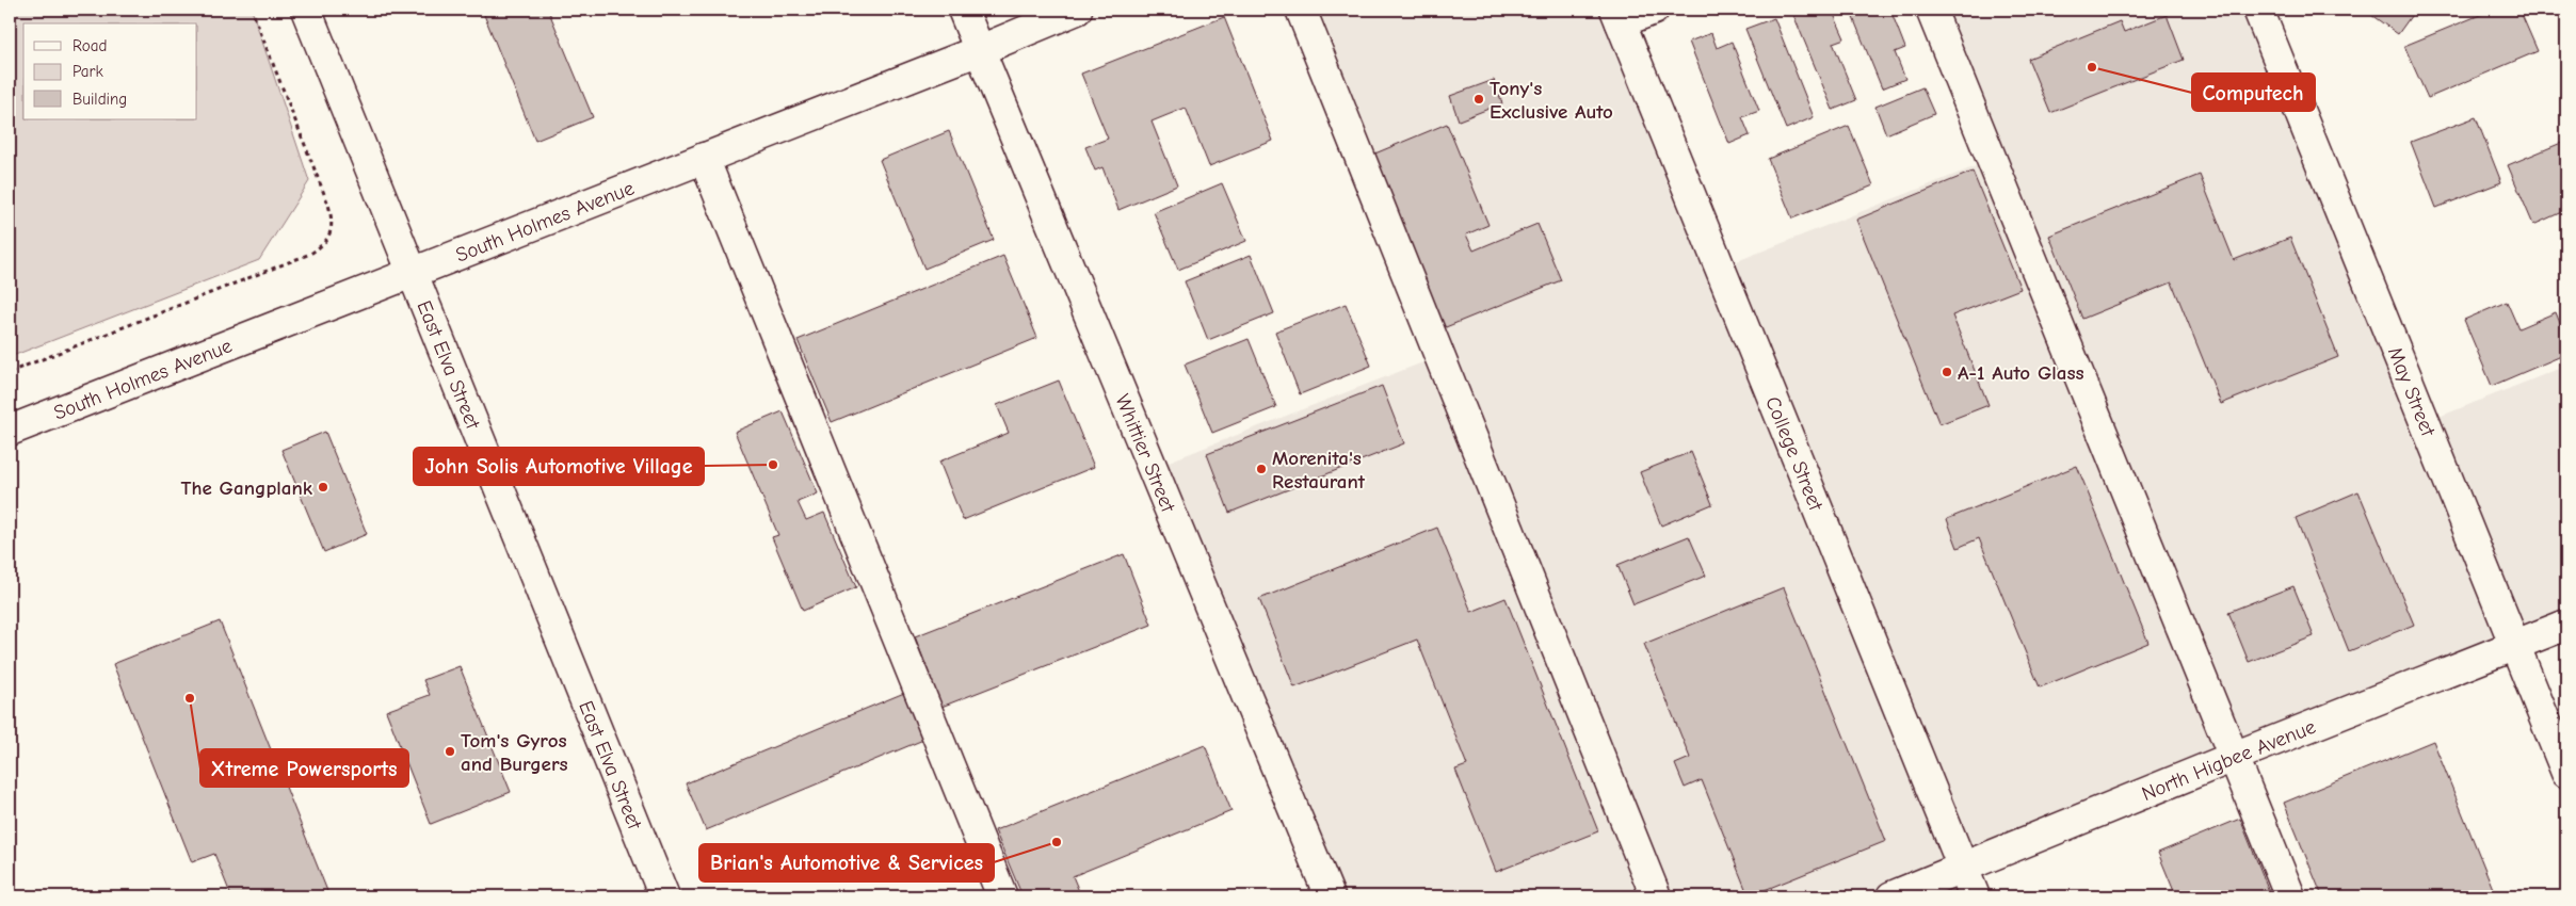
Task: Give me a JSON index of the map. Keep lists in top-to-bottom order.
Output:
{
  "streets": {
    "street": [
      "South Holmes Avenue",
      "East Elva Street",
      "May Street",
      "Whittier Street",
      "College Street",
      "North Higbee Avenue"
    ]
  },
  "crossings": [
    ["South Holmes Avenue", "East Elva Street"],
    ["South Holmes Avenue", "Whittier Street"],
    ["May Street", "North Higbee Avenue"],
    ["College Street", "North Higbee Avenue"]
  ],
  "places": [
    "Computech",
    "Tony's Exclusive Auto",
    "A-1 Auto Glass",
    "John Solis Automotive Village",
    "Morenita's Restaurant",
    "The Gangplank",
    "Xtreme Powersports",
    "Tom's Gyros and Burgers",
    "Brian's Automotive & Services"
  ],
  "legend": ["Road", "Park", "Building"]
}
